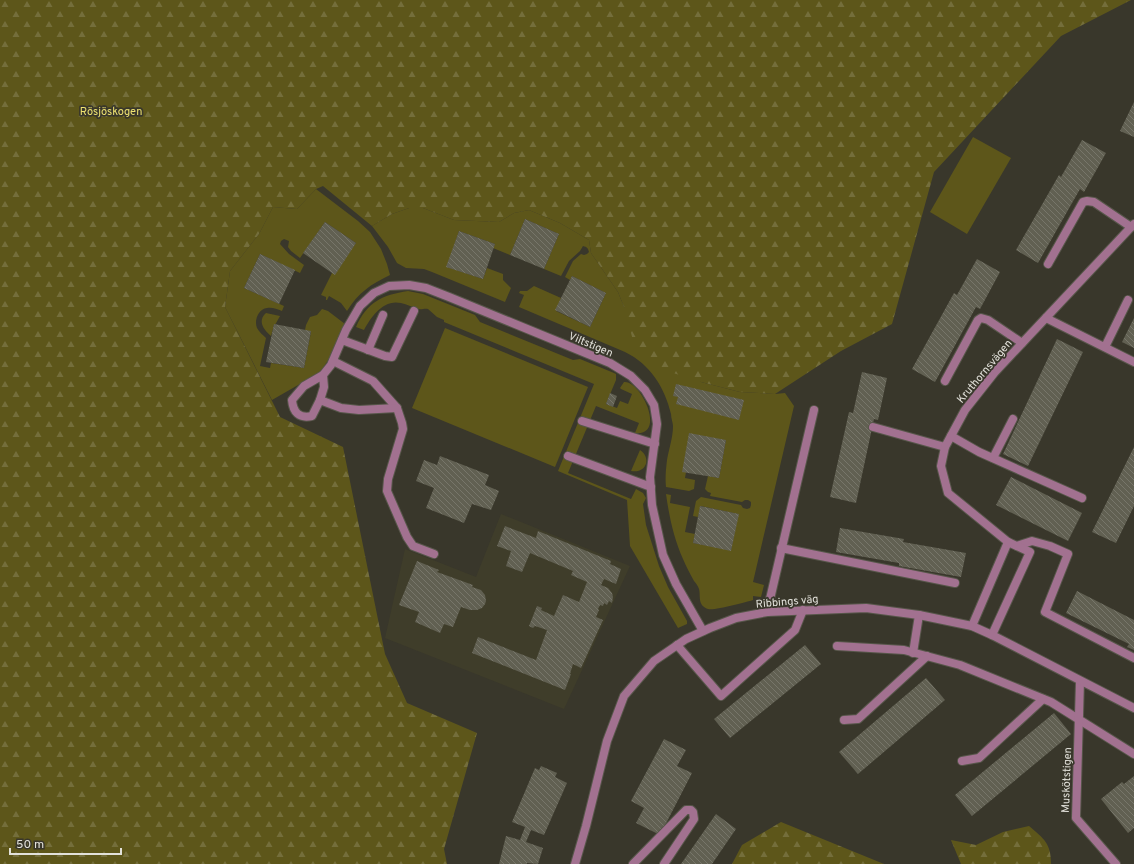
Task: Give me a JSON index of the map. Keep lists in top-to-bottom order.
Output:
{
  "streets": {
    "street": [
      "Viltstigen",
      "Kruthornsvägen",
      "Ribbings väg",
      "Muskötstigen"
    ]
  },
  "crossings": [
    ["Viltstigen", "Ribbings väg"],
    ["Kruthornsvägen", "Ribbings väg"],
    ["Ribbings väg", "Muskötstigen"]
  ],
  "parks": ["Rösjöskogen"],
  "scale_bar": "50 m"
}
